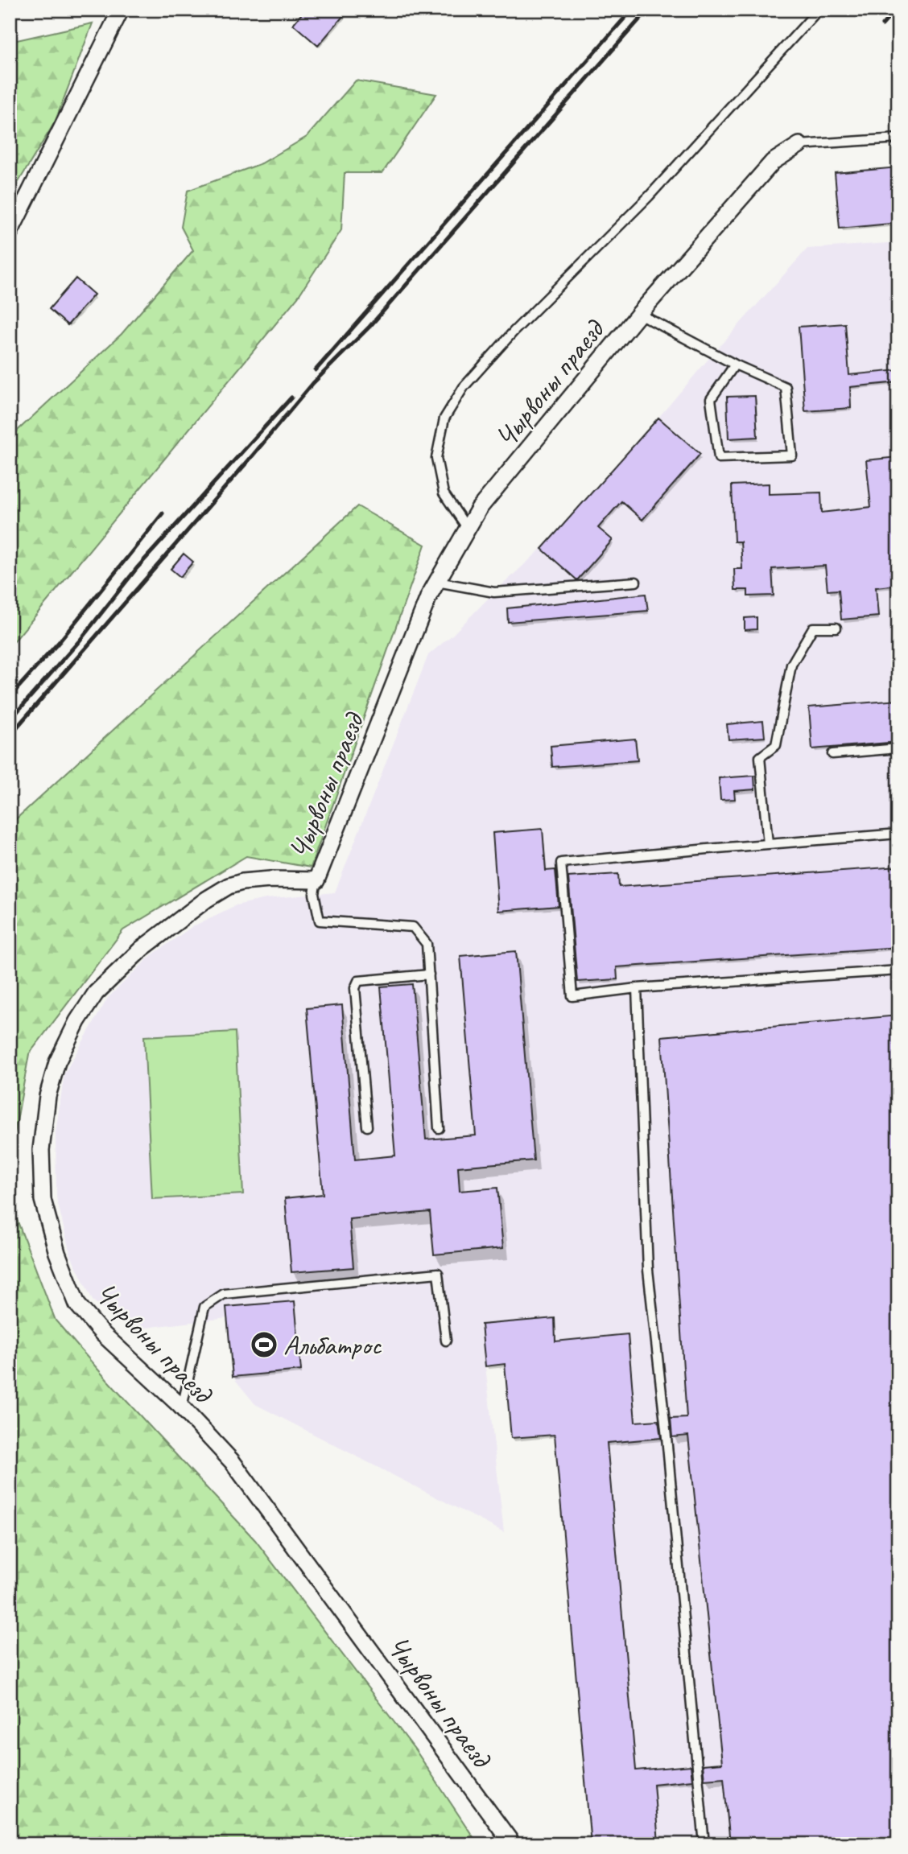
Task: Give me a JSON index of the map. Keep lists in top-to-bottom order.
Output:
{
  "streets": {
    "street": ["Чырвоны праезд"]
  },
  "places": {
    "sports": ["Альбатрос"]
  }
}
